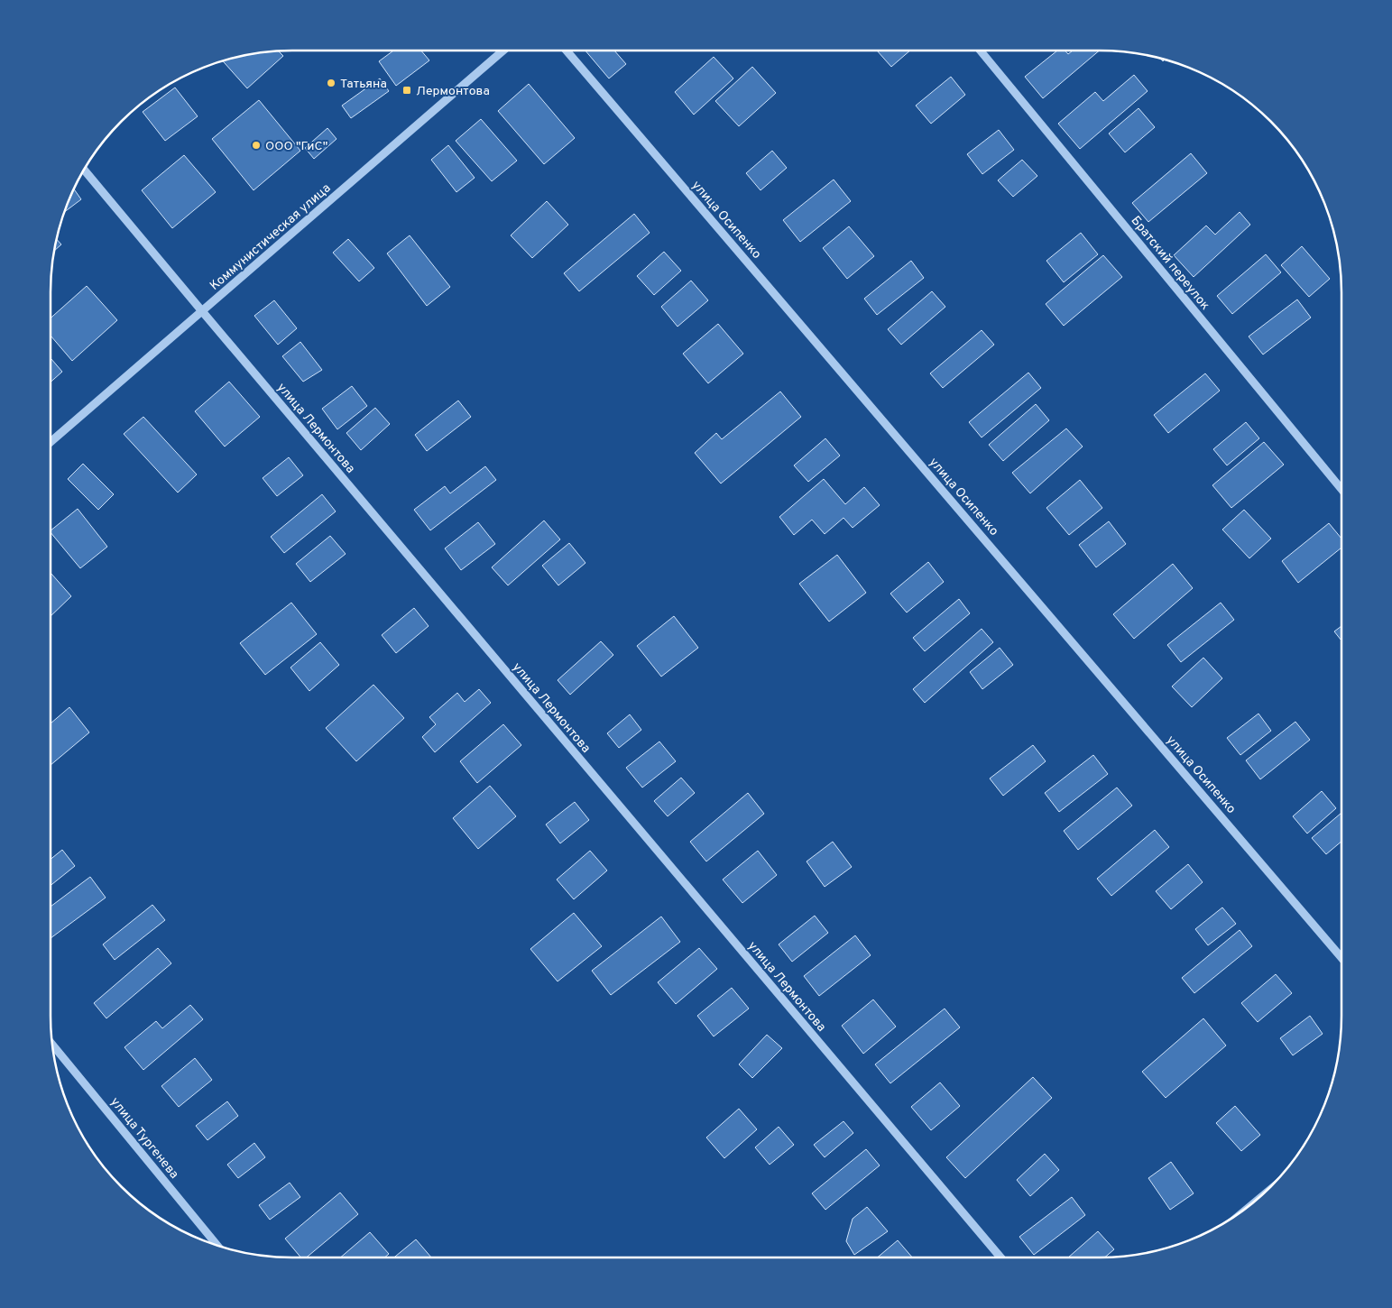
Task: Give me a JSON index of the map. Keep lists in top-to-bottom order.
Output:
{
  "streets": {
    "street": [
      "улица Осипенко",
      "Коммунистическая улица",
      "Братский переулок",
      "улица Лермонтова",
      "улица Тургенева"
    ]
  },
  "crossings": [
    ["Коммунистическая улица", "улица Лермонтова"]
  ],
  "places": {
    "other": ["Татьяна", "ООО \"ГиС\""],
    "transit": ["Лермонтова"]
  }
}
